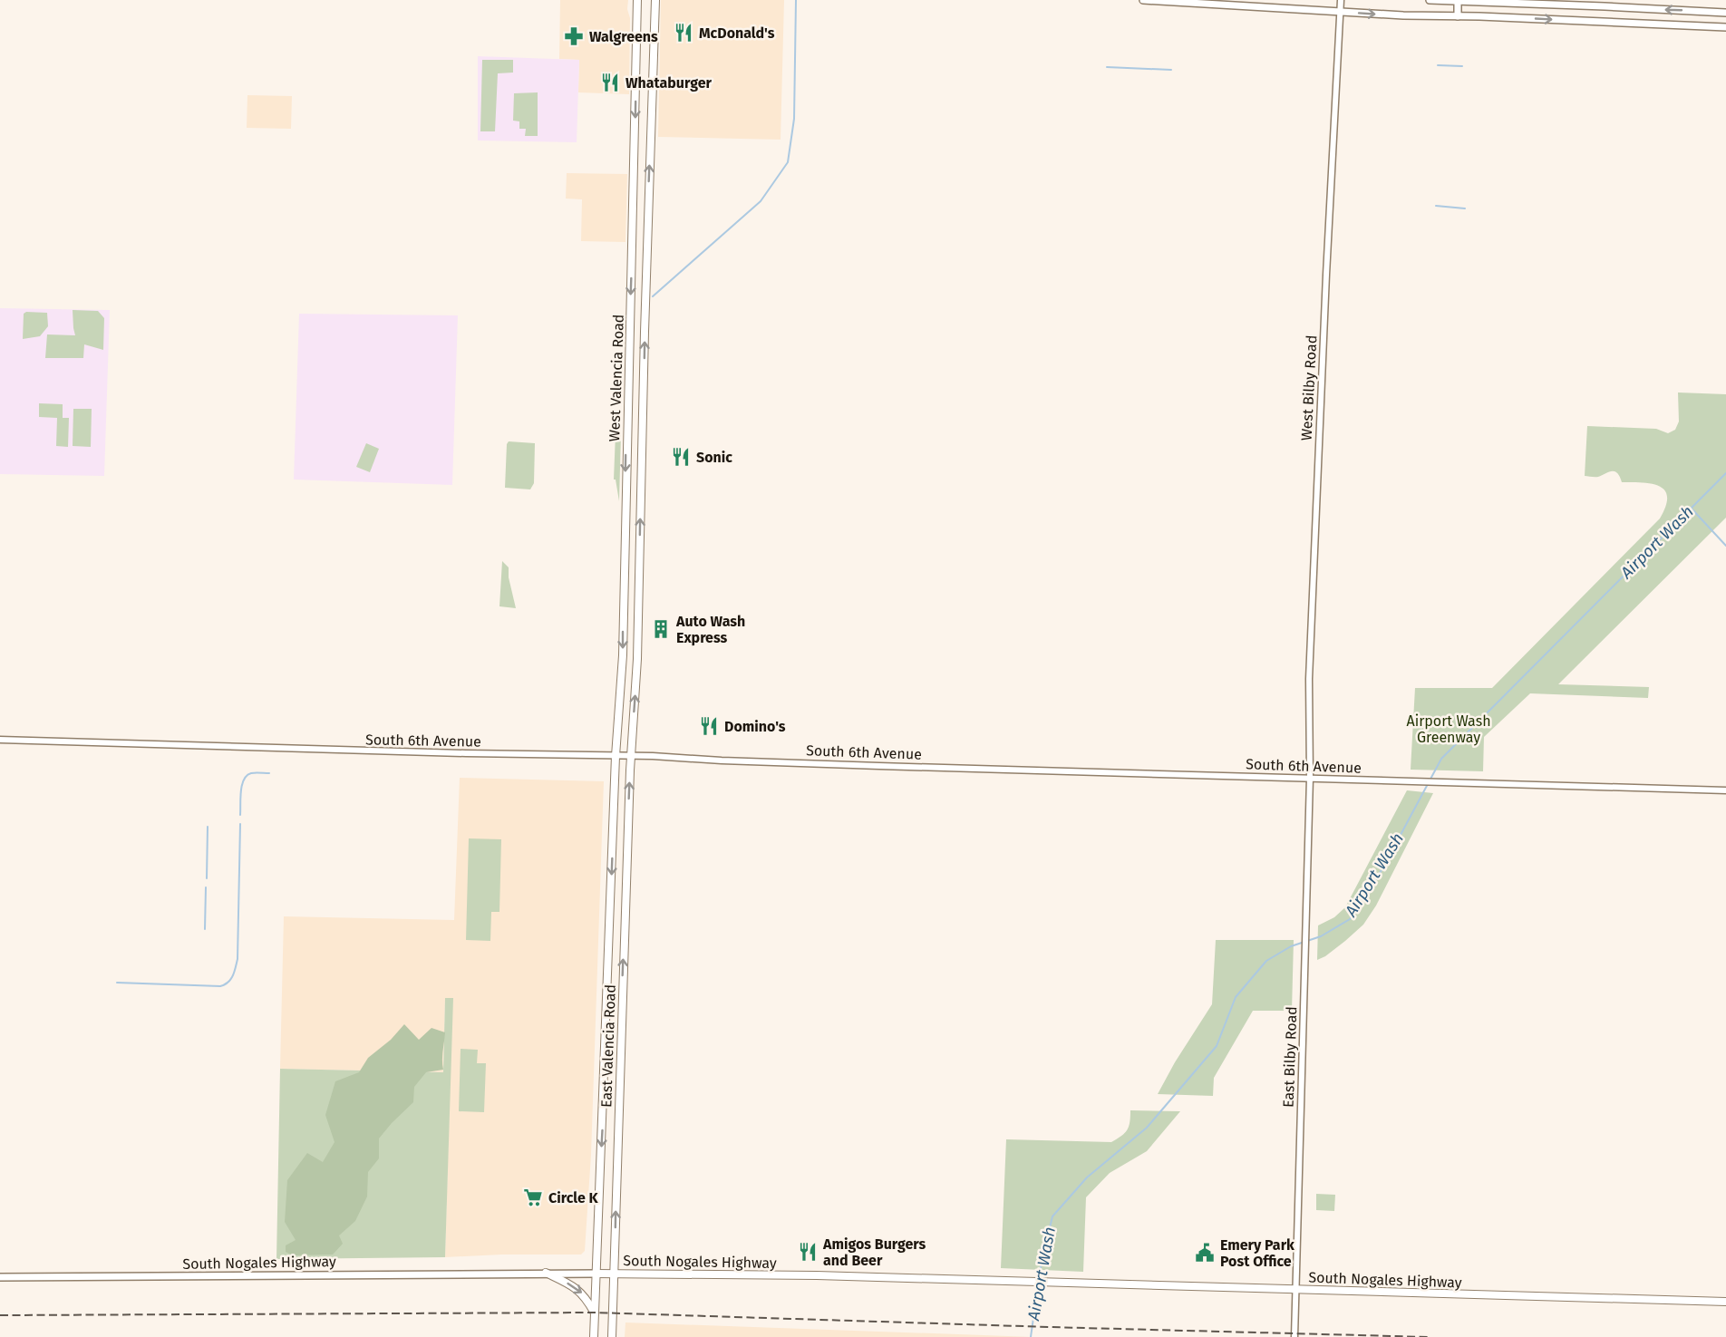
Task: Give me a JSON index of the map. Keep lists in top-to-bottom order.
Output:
{
  "streets": {
    "main road": ["West Valencia Road", "East Valencia Road", "South Nogales Highway"],
    "street": ["West Bilby Road", "South 6th Avenue", "East Bilby Road"]
  },
  "crossings": [
    ["West Valencia Road", "South 6th Avenue"],
    ["West Valencia Road", "East Valencia Road"],
    ["West Bilby Road", "South 6th Avenue"],
    ["West Bilby Road", "East Bilby Road"],
    ["South 6th Avenue", "East Valencia Road"],
    ["South 6th Avenue", "East Bilby Road"],
    ["East Valencia Road", "South Nogales Highway"],
    ["East Bilby Road", "South Nogales Highway"]
  ],
  "water": ["Airport Wash"],
  "parks": ["Airport Wash Greenway"],
  "places": {
    "restaurant": [
      "McDonald's",
      "Whataburger",
      "Sonic",
      "Domino's",
      "Amigos Burgers and Beer"
    ],
    "pharmacy": ["Walgreens"],
    "building": ["Auto Wash Express"],
    "supermarket": ["Circle K"],
    "public building": ["Emery Park Post Office"]
  }
}
